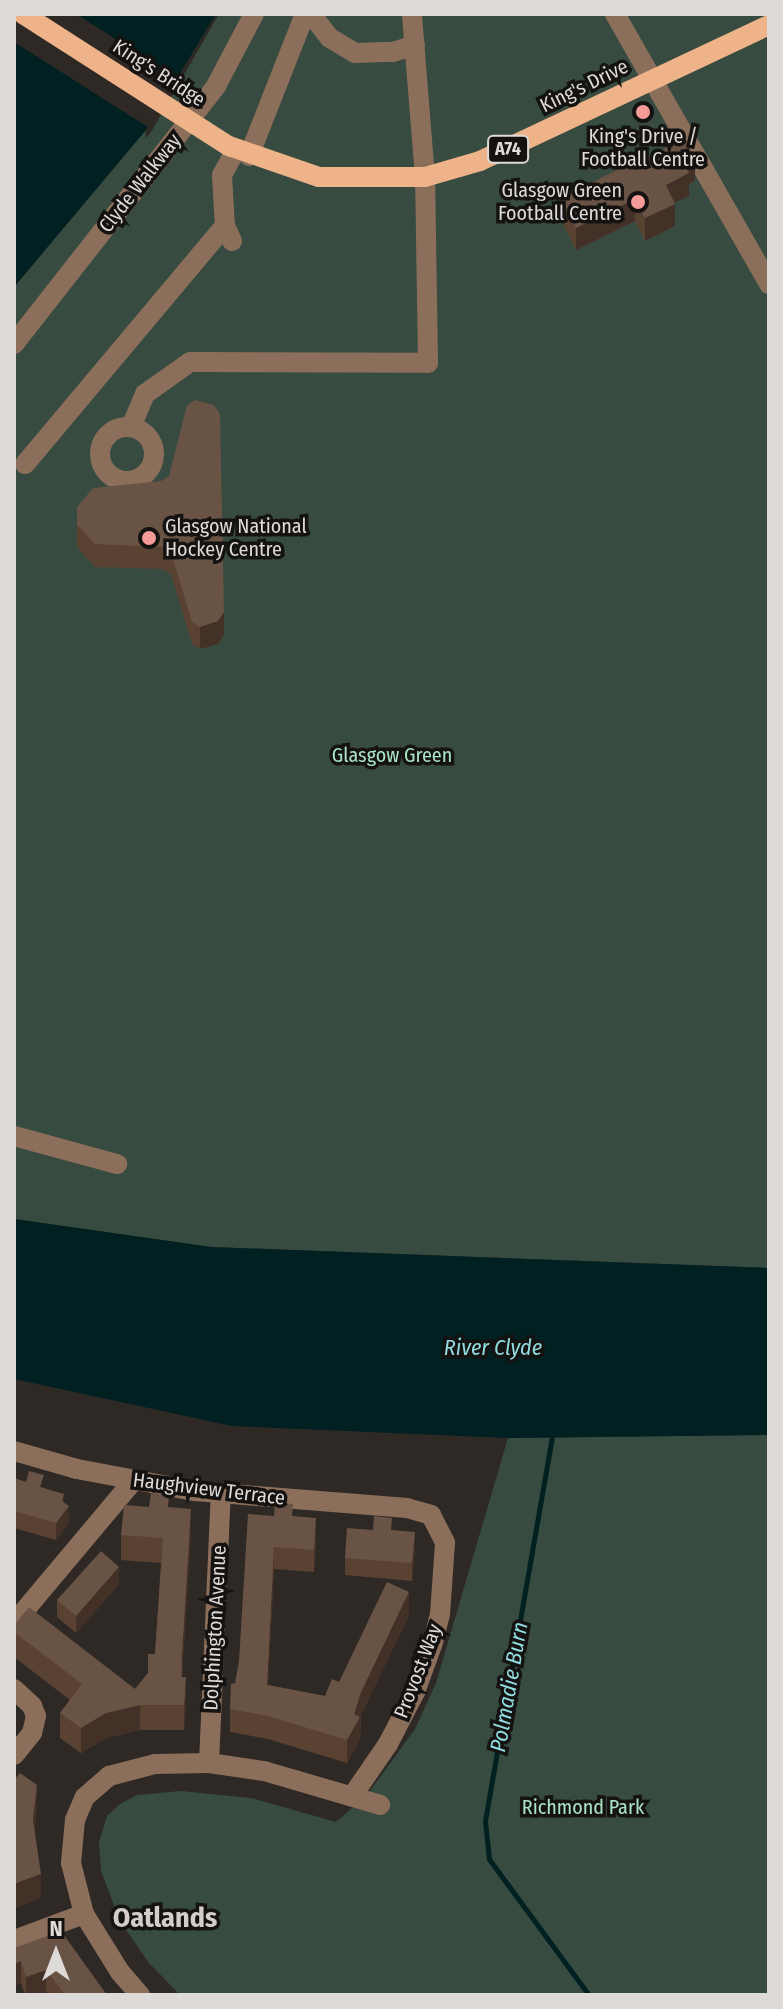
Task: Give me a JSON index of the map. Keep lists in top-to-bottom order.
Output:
{
  "streets": {
    "main road": ["King's Bridge", "King's Drive", "A74"],
    "street": [
      "Clyde Walkway",
      "Haughview Terrace",
      "Dolphington Avenue",
      "Provost Way"
    ]
  },
  "crossings": [
    ["King's Bridge", "King's Drive"],
    ["Haughview Terrace", "Dolphington Avenue"],
    ["Haughview Terrace", "Provost Way"]
  ],
  "districts": ["Oatlands"],
  "water": ["River Clyde", "Polmadie Burn"],
  "parks": ["Glasgow Green", "Richmond Park"],
  "places": ["King's Drive / Football Centre", "Glasgow Green Football Centre", "Glasgow National Hockey Centre"],
  "north": "top"
}
